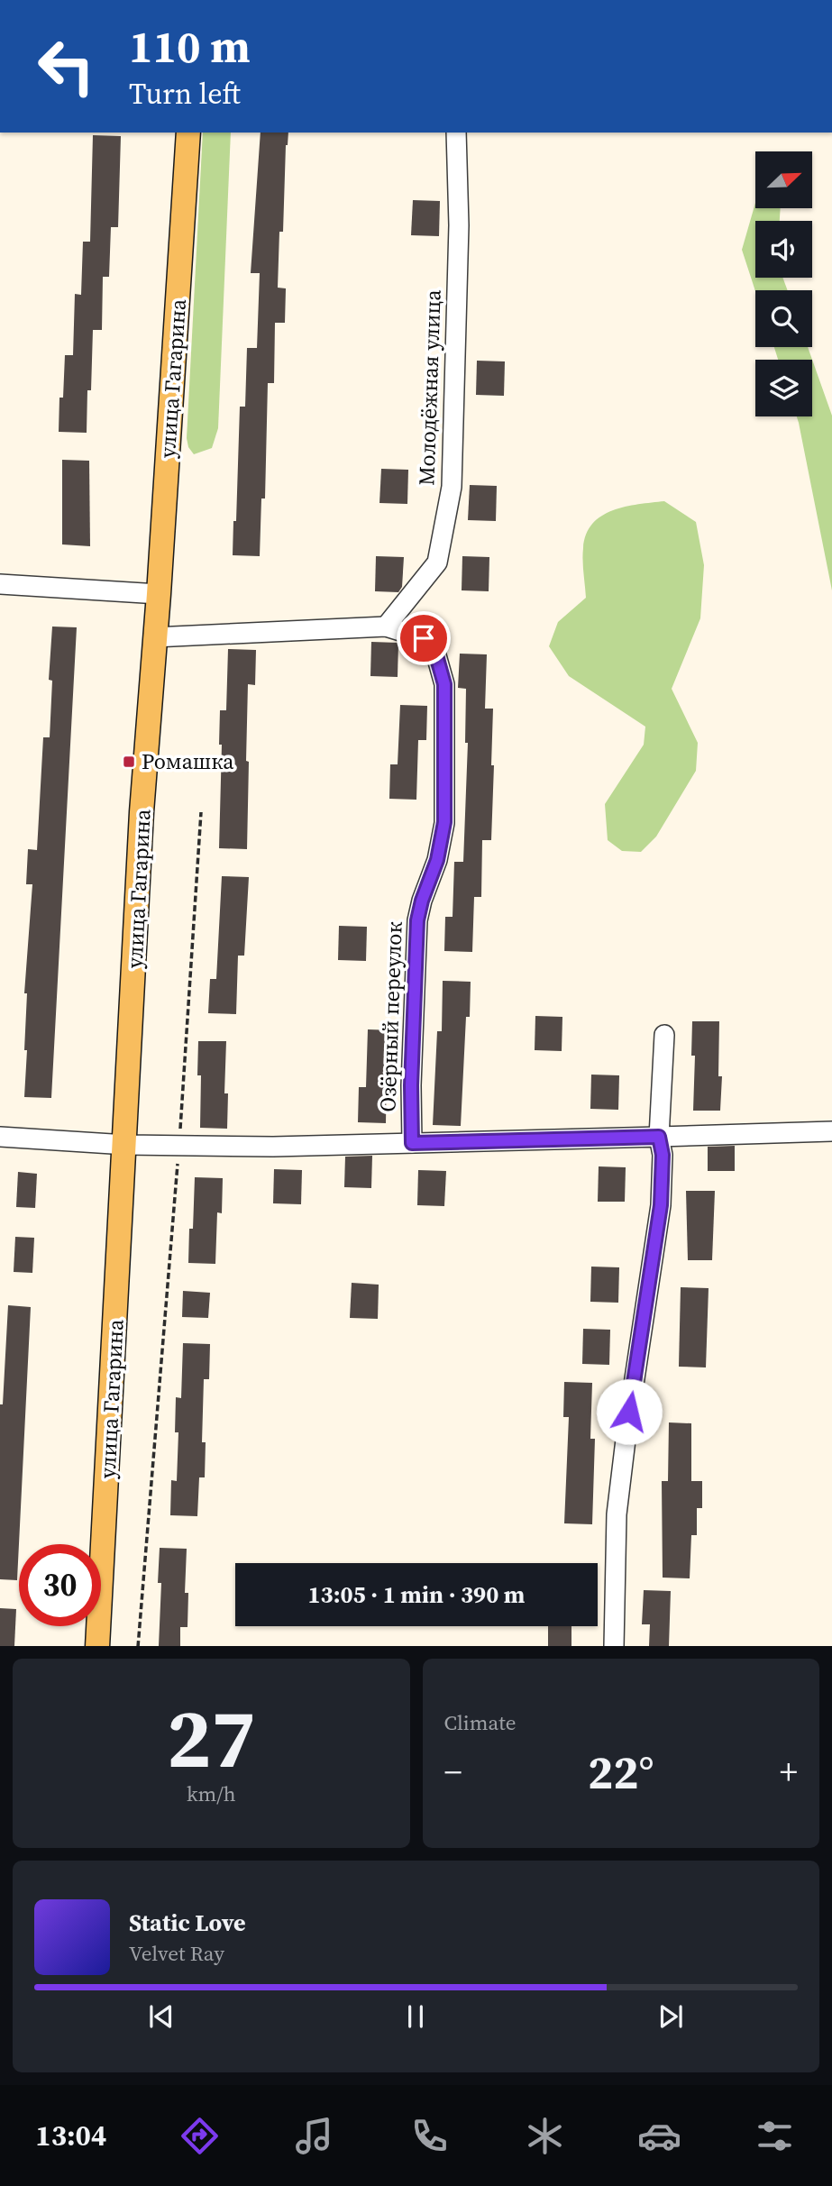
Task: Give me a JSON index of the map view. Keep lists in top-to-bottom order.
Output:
{
  "streets": {
    "main road": ["улица Гагарина"],
    "street": ["Молодёжная улица", "Озёрный переулок"]
  },
  "crossings": [
    ["улица Гагарина", "Озёрный переулок"],
    ["Молодёжная улица", "Озёрный переулок"]
  ],
  "places": {
    "transit": ["Ромашка"]
  },
  "north": "top right",
  "page": {
    "turn": ["110 m", "Turn left"],
    "limit": "30",
    "trip": "13:05 · 1 min · 390 m",
    "tile": [
      ["27", "km/h"],
      "Climate"
    ],
    "heat": ["−", "22°", "+"],
    "song": ["Static Love", "Velvet Ray"],
    "tabs": "13:04"
  }
}
